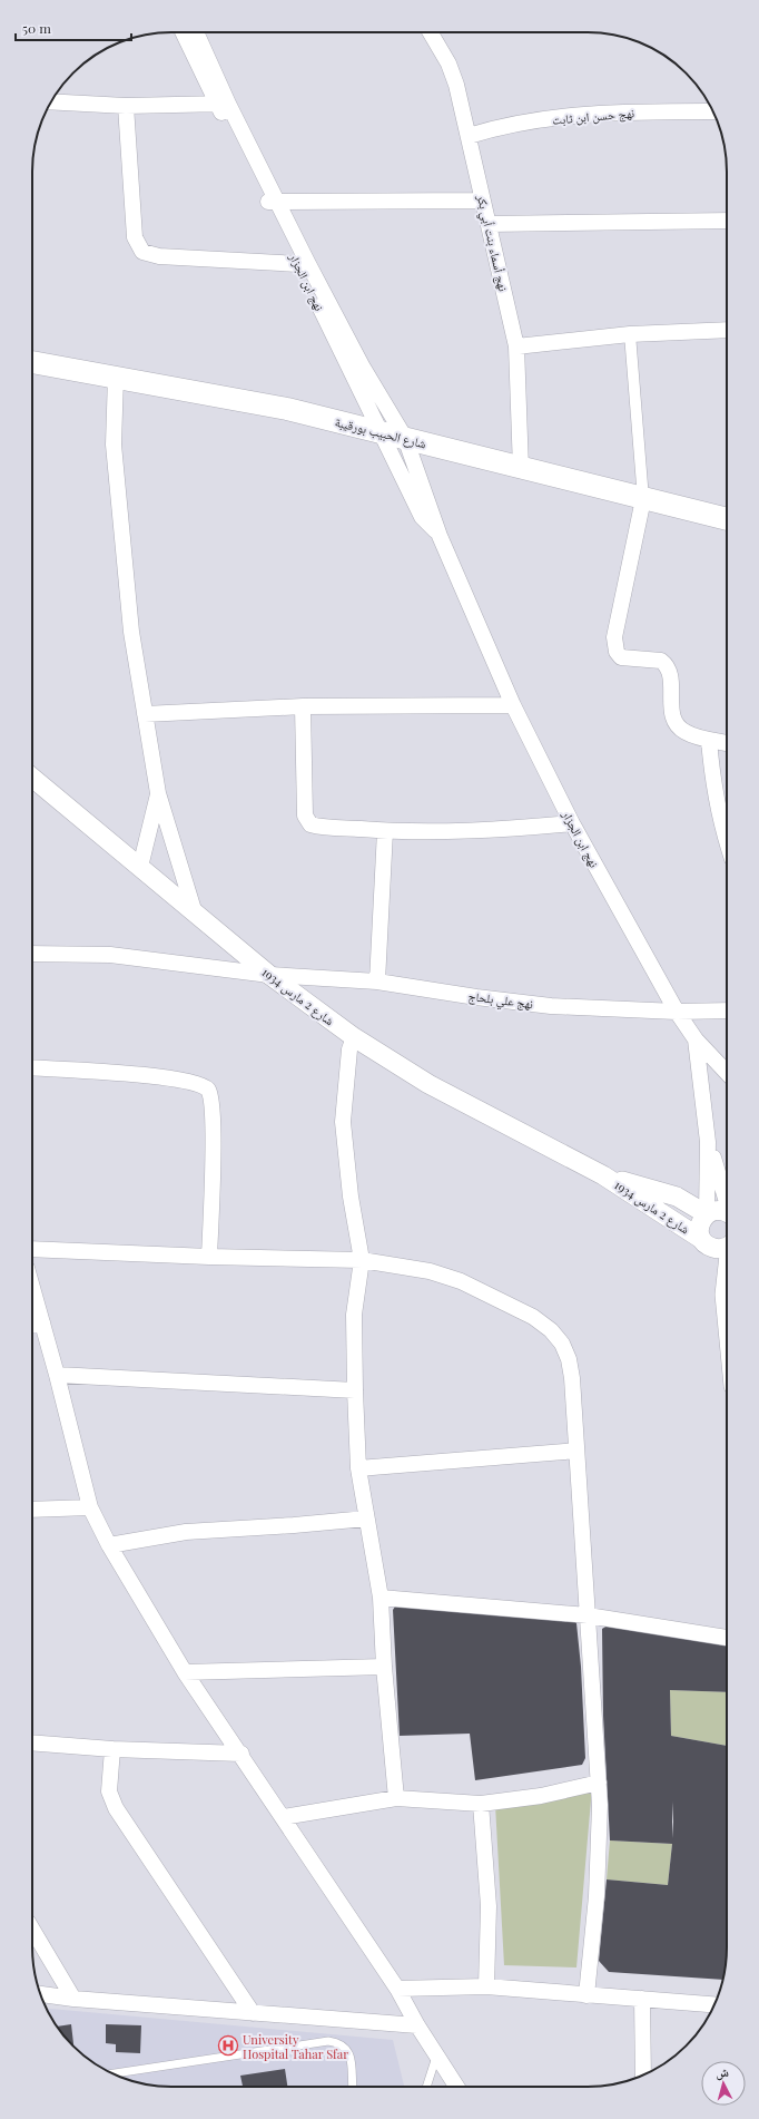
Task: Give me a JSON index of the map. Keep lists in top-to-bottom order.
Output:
{
  "streets": {
    "main road": ["شارع الحبيب بورقيبة"],
    "street": [
      "نهج حسن ابن ثابت",
      "نهج أسماء بنت أبي بكر",
      "نهج ابن الجزار",
      "شارع 2 مارس 1934",
      "نهج علي بلحاج"
    ]
  },
  "crossings": [
    ["نهج حسن ابن ثابت", "نهج أسماء بنت أبي بكر"],
    ["نهج أسماء بنت أبي بكر", "شارع الحبيب بورقيبة"],
    ["نهج ابن الجزار", "شارع الحبيب بورقيبة"],
    ["نهج ابن الجزار", "نهج علي بلحاج"],
    ["شارع 2 مارس 1934", "نهج علي بلحاج"]
  ],
  "places": {
    "hospital": ["University Hospital Tahar Sfar"]
  },
  "scale_bar": "50 m",
  "north": "top"
}
